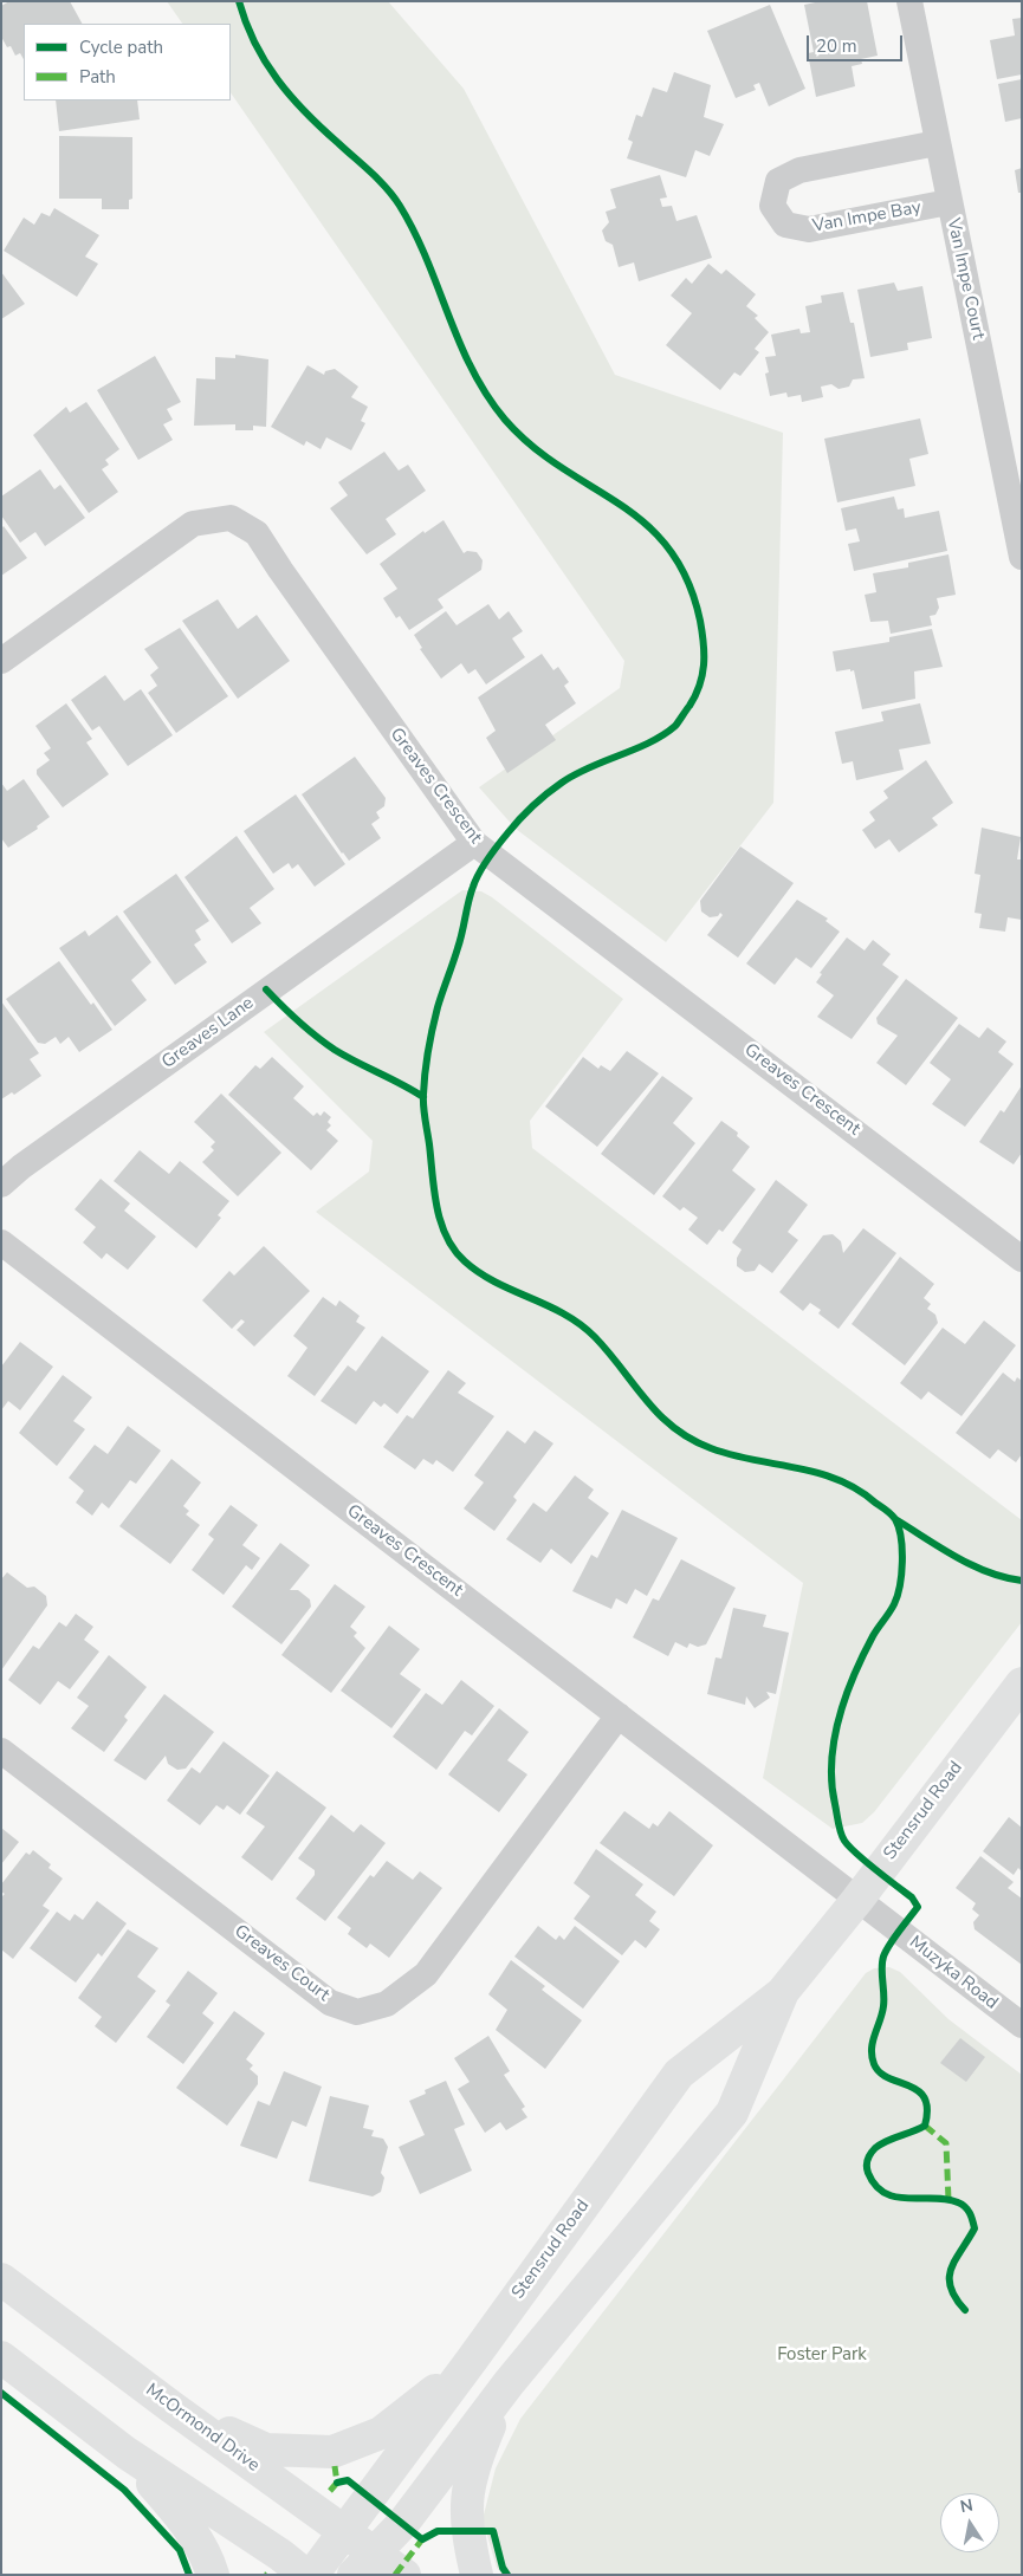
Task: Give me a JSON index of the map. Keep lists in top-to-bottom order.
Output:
{
  "streets": {
    "street": [
      "Van Impe Bay",
      "Van Impe Court",
      "Greaves Crescent",
      "Greaves Lane",
      "Stensrud Road",
      "Greaves Court",
      "Muzyka Road",
      "McOrmond Drive"
    ]
  },
  "crossings": [
    ["Van Impe Bay", "Van Impe Court"],
    ["Greaves Crescent", "Greaves Lane"],
    ["Greaves Crescent", "Greaves Court"],
    ["Greaves Crescent", "Muzyka Road"],
    ["Stensrud Road", "Muzyka Road"],
    ["Stensrud Road", "McOrmond Drive"]
  ],
  "parks": ["Foster Park"],
  "legend": ["Cycle path", "Path"],
  "scale_bar": "20 m",
  "north": "top"
}
